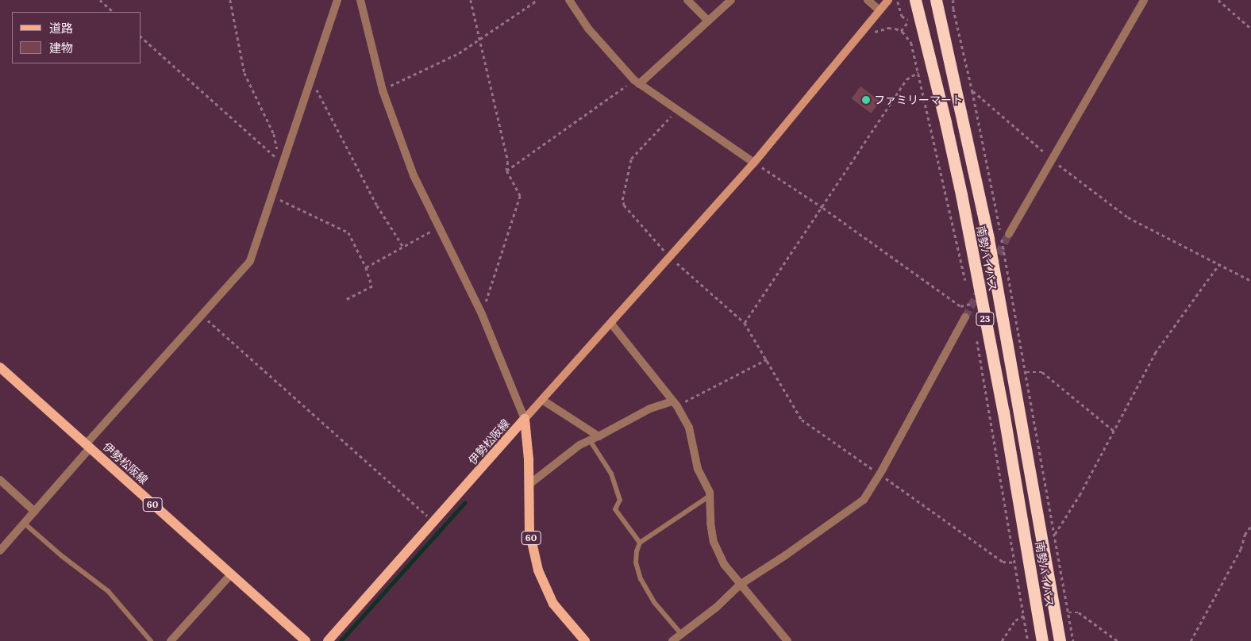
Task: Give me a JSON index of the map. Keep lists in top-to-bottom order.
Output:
{
  "streets": {
    "highway": ["南勢バイパス", "23"],
    "main road": ["伊勢松阪線", "60"]
  },
  "places": ["ファミリーマート"],
  "legend": ["道路", "建物"]
}
